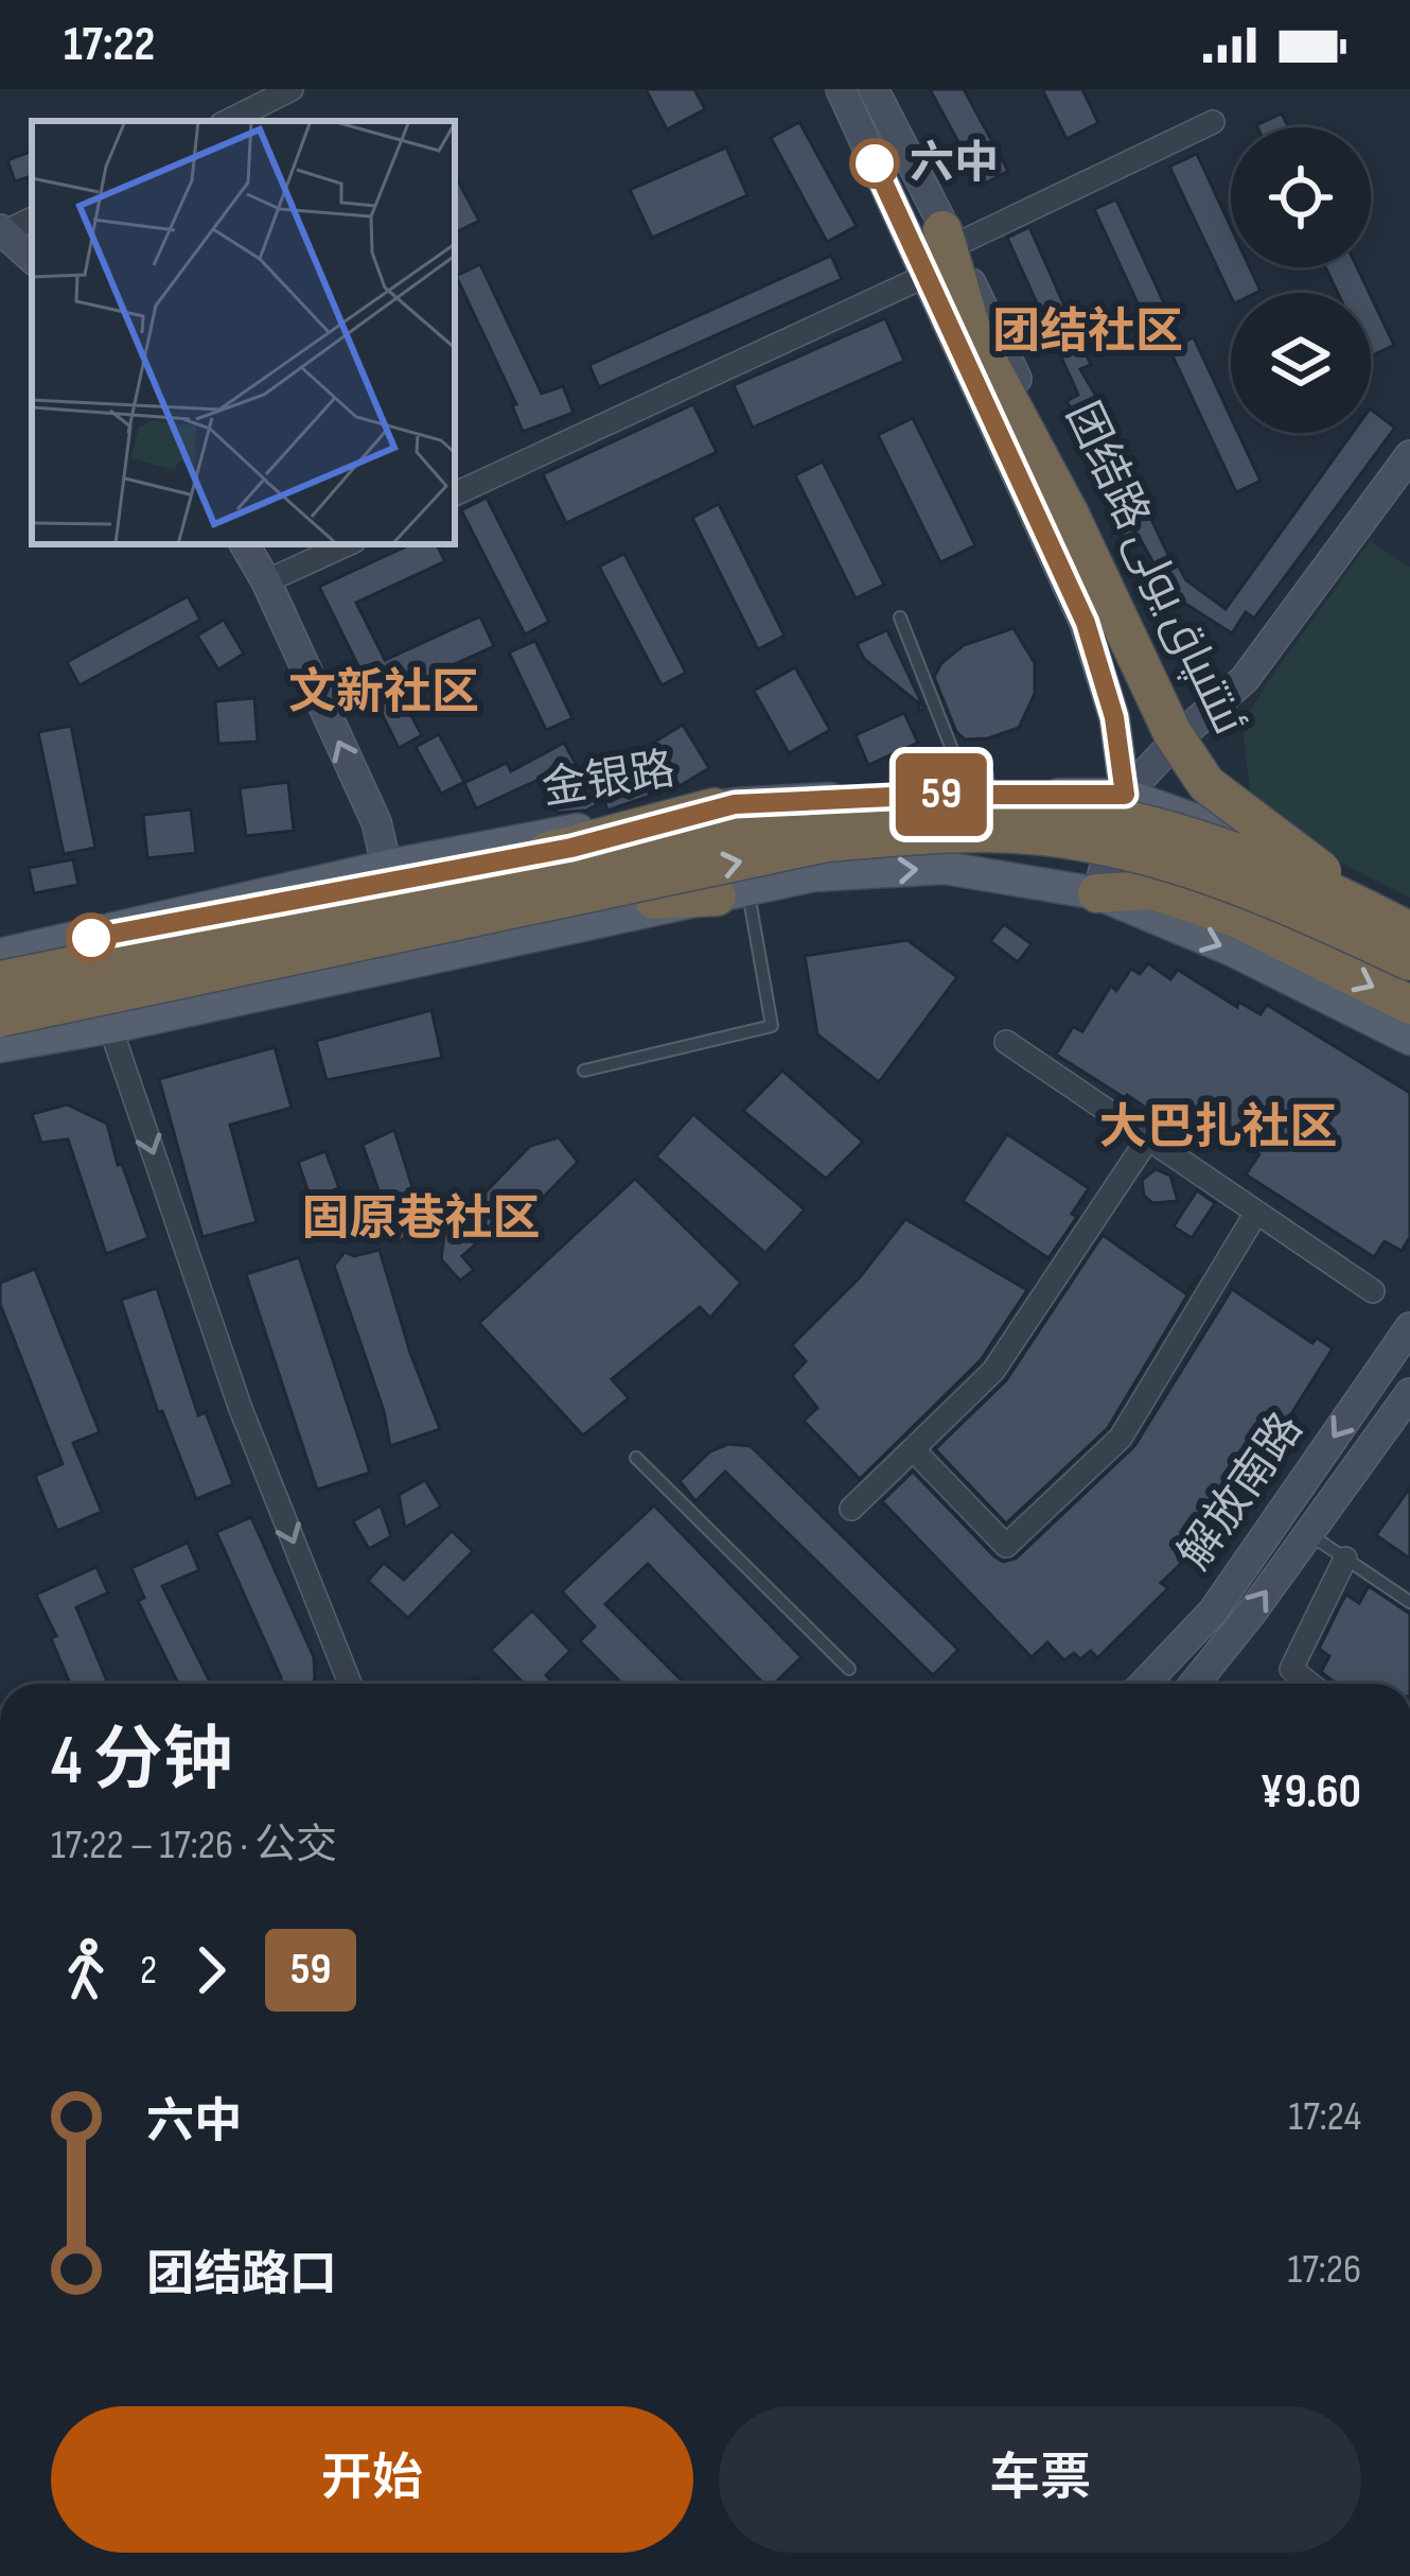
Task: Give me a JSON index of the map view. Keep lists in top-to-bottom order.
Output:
{
  "streets": {
    "main road": ["团结路 ئىتتىپاق يولى", "金银路", "解放南路"]
  },
  "crossings": [
    ["团结路 ئىتتىپاق يولى", "金银路"]
  ],
  "districts": [
    "团结社区",
    "文新社区",
    "大巴扎社区",
    "固原巷社区"
  ],
  "places": ["六中"],
  "lines": ["bus line 59"],
  "page": {
    "status": "17:22",
    "on_map": "59",
    "heading": ["4 分钟", "17:22 – 17:26 · 公交", "¥9.60"],
    "legs": ["2", "59"],
    "list": [
      {
        "name": "六中",
        "value": "17:24"
      },
      {
        "name": "团结路口",
        "value": "17:26"
      }
    ],
    "buttons": ["开始", "车票"]
  }
}
